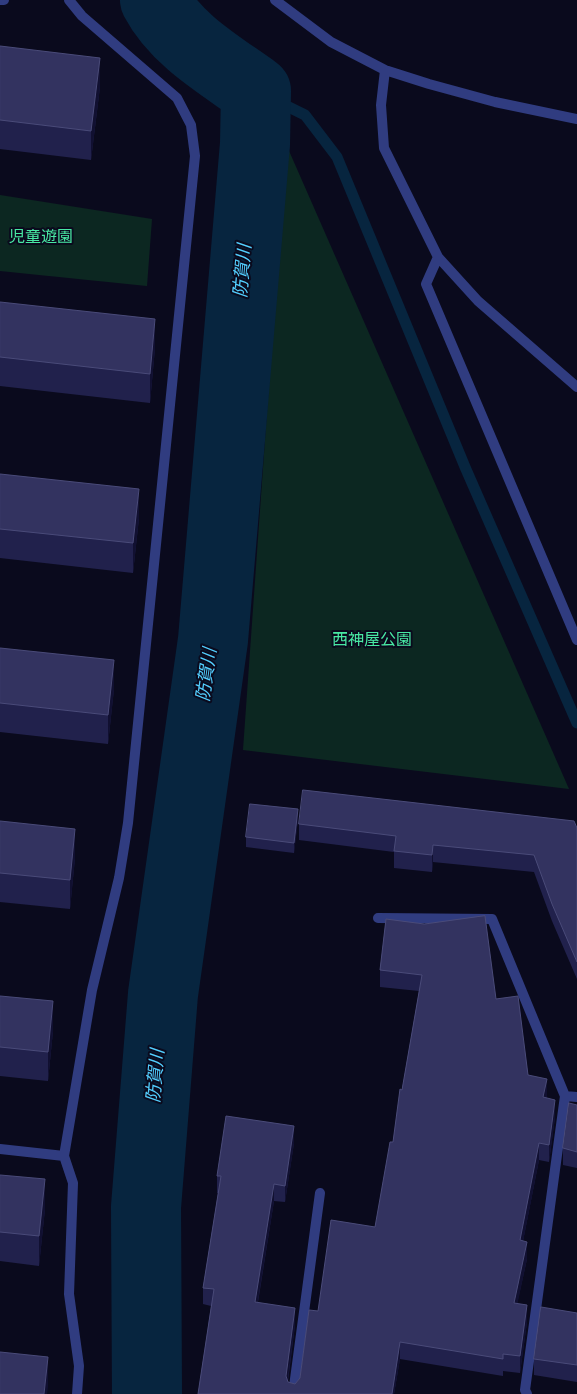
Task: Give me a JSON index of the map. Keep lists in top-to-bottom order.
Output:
{
  "water": ["防賀川"],
  "parks": ["児童遊園", "西神屋公園"]
}
